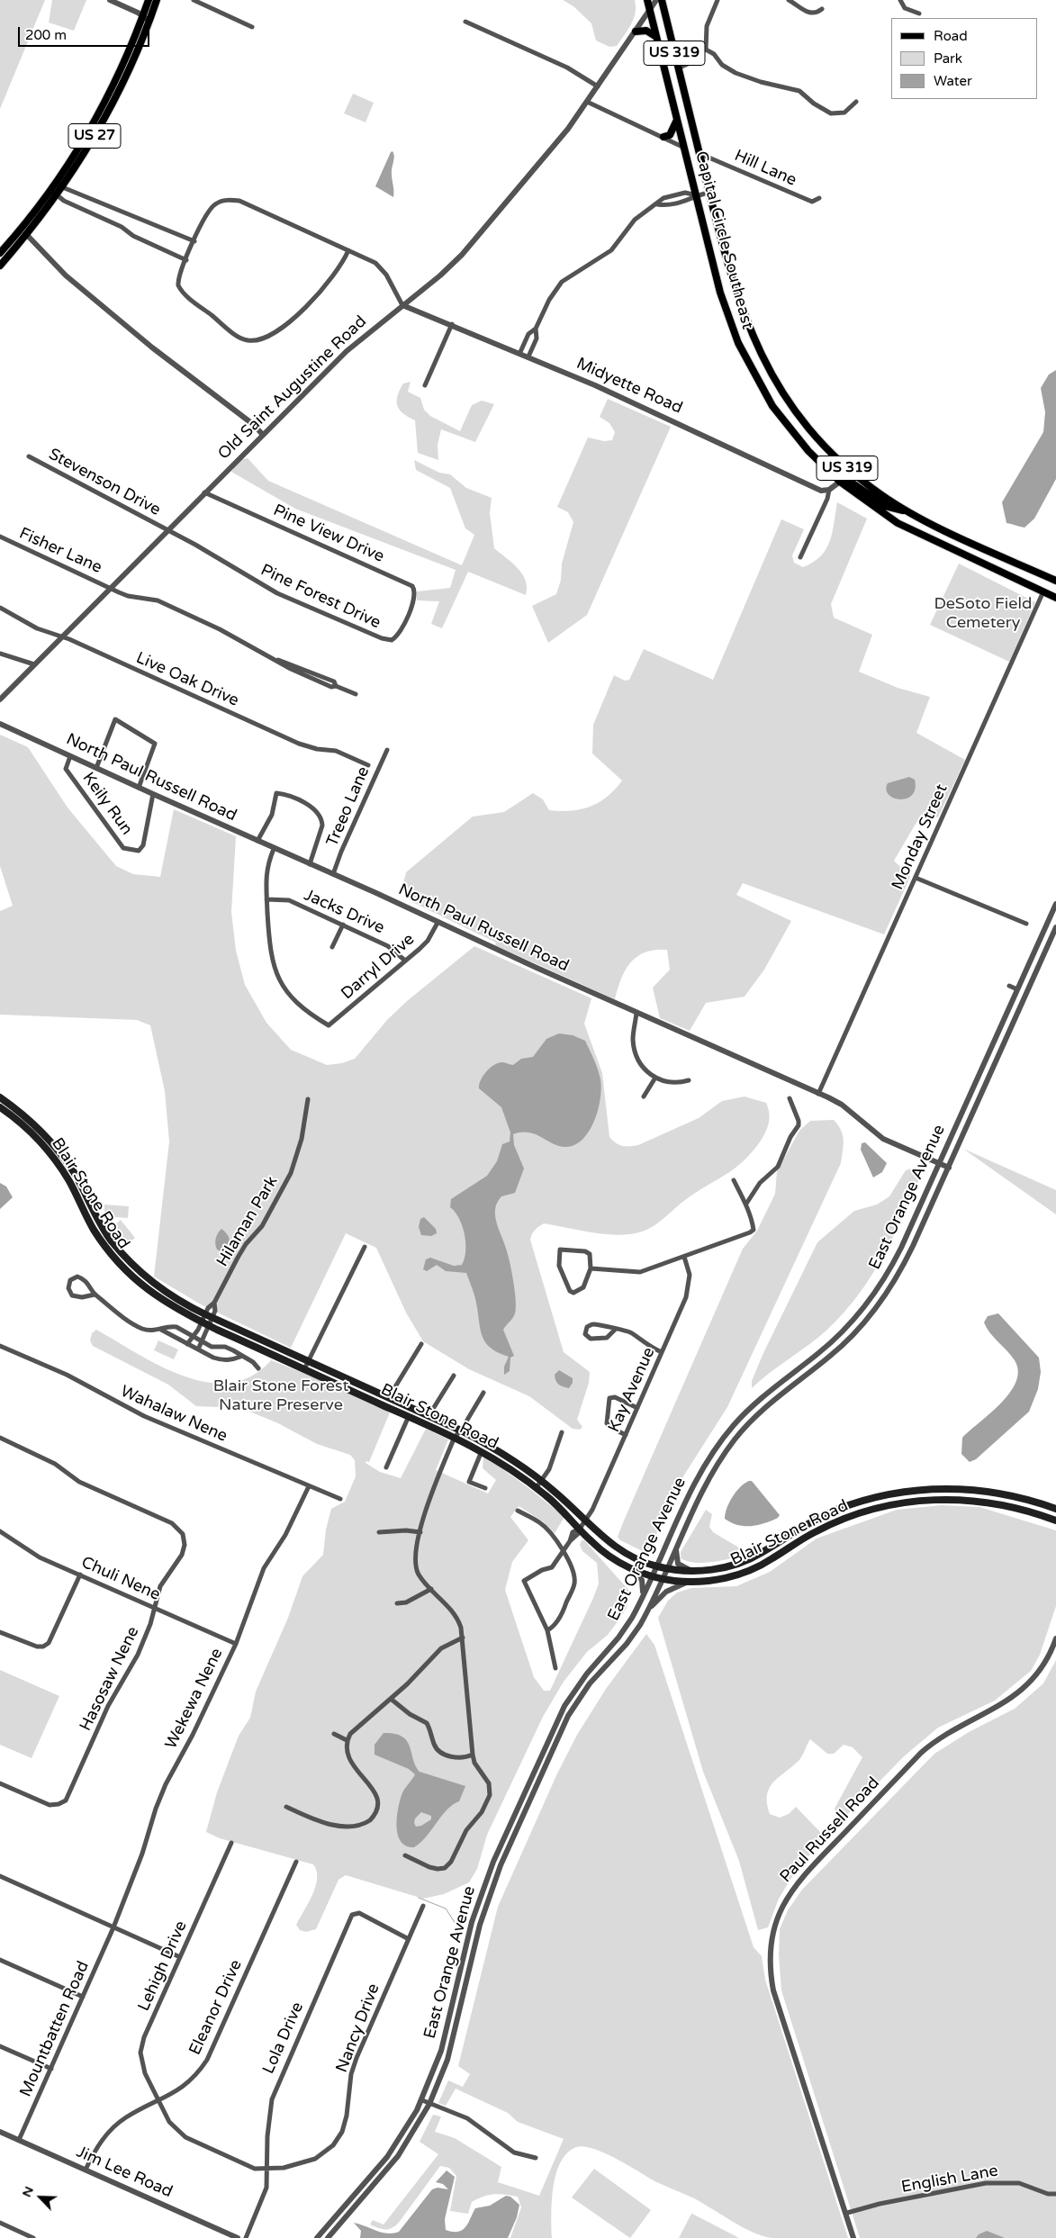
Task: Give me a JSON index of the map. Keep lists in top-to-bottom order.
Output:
{
  "streets": {
    "main road": [
      "US 319",
      "US 27",
      "Capital Circle Southeast",
      "Blair Stone Road"
    ],
    "street": [
      "Hill Lane",
      "Midyette Road",
      "Old Saint Augustine Road",
      "Stevenson Drive",
      "Pine View Drive",
      "Fisher Lane",
      "Pine Forest Drive",
      "Live Oak Drive",
      "North Paul Russell Road",
      "Keily Run",
      "Treeo Lane",
      "Monday Street",
      "Jacks Drive",
      "Darryl Drive",
      "East Orange Avenue",
      "Hilaman Park",
      "Kay Avenue",
      "Wahalaw Nene",
      "Chuli Nene",
      "Hasosaw Nene",
      "Wekewa Nene",
      "Paul Russell Road",
      "Lehigh Drive",
      "Eleanor Drive",
      "Nancy Drive",
      "Mountbatten Road",
      "Lola Drive",
      "Jim Lee Road",
      "English Lane"
    ]
  },
  "crossings": [
    ["Hill Lane", "Capital Circle Southeast"],
    ["Capital Circle Southeast", "Old Saint Augustine Road"],
    ["Capital Circle Southeast", "Monday Street"],
    ["Midyette Road", "Old Saint Augustine Road"],
    ["Old Saint Augustine Road", "Stevenson Drive"],
    ["Old Saint Augustine Road", "Pine View Drive"],
    ["Old Saint Augustine Road", "Fisher Lane"],
    ["Old Saint Augustine Road", "Pine Forest Drive"],
    ["Old Saint Augustine Road", "Live Oak Drive"],
    ["Stevenson Drive", "Pine Forest Drive"],
    ["Pine View Drive", "Pine Forest Drive"],
    ["North Paul Russell Road", "Keily Run"],
    ["North Paul Russell Road", "Treeo Lane"],
    ["North Paul Russell Road", "Monday Street"],
    ["North Paul Russell Road", "Darryl Drive"],
    ["North Paul Russell Road", "East Orange Avenue"],
    ["Jacks Drive", "Darryl Drive"],
    ["Blair Stone Road", "East Orange Avenue"],
    ["Blair Stone Road", "Hilaman Park"],
    ["Blair Stone Road", "Kay Avenue"],
    ["Wahalaw Nene", "Wekewa Nene"],
    ["Chuli Nene", "Hasosaw Nene"],
    ["Chuli Nene", "Wekewa Nene"],
    ["Wekewa Nene", "Mountbatten Road"],
    ["Paul Russell Road", "English Lane"],
    ["Lehigh Drive", "Eleanor Drive"],
    ["Lehigh Drive", "Nancy Drive"],
    ["Eleanor Drive", "Nancy Drive"],
    ["Eleanor Drive", "Jim Lee Road"],
    ["Nancy Drive", "Lola Drive"],
    ["Mountbatten Road", "Jim Lee Road"]
  ],
  "parks": ["DeSoto Field Cemetery", "Blair Stone Forest Nature Preserve"],
  "legend": ["Road", "Park", "Water"],
  "scale_bar": "200 m",
  "north": "top left"
}
